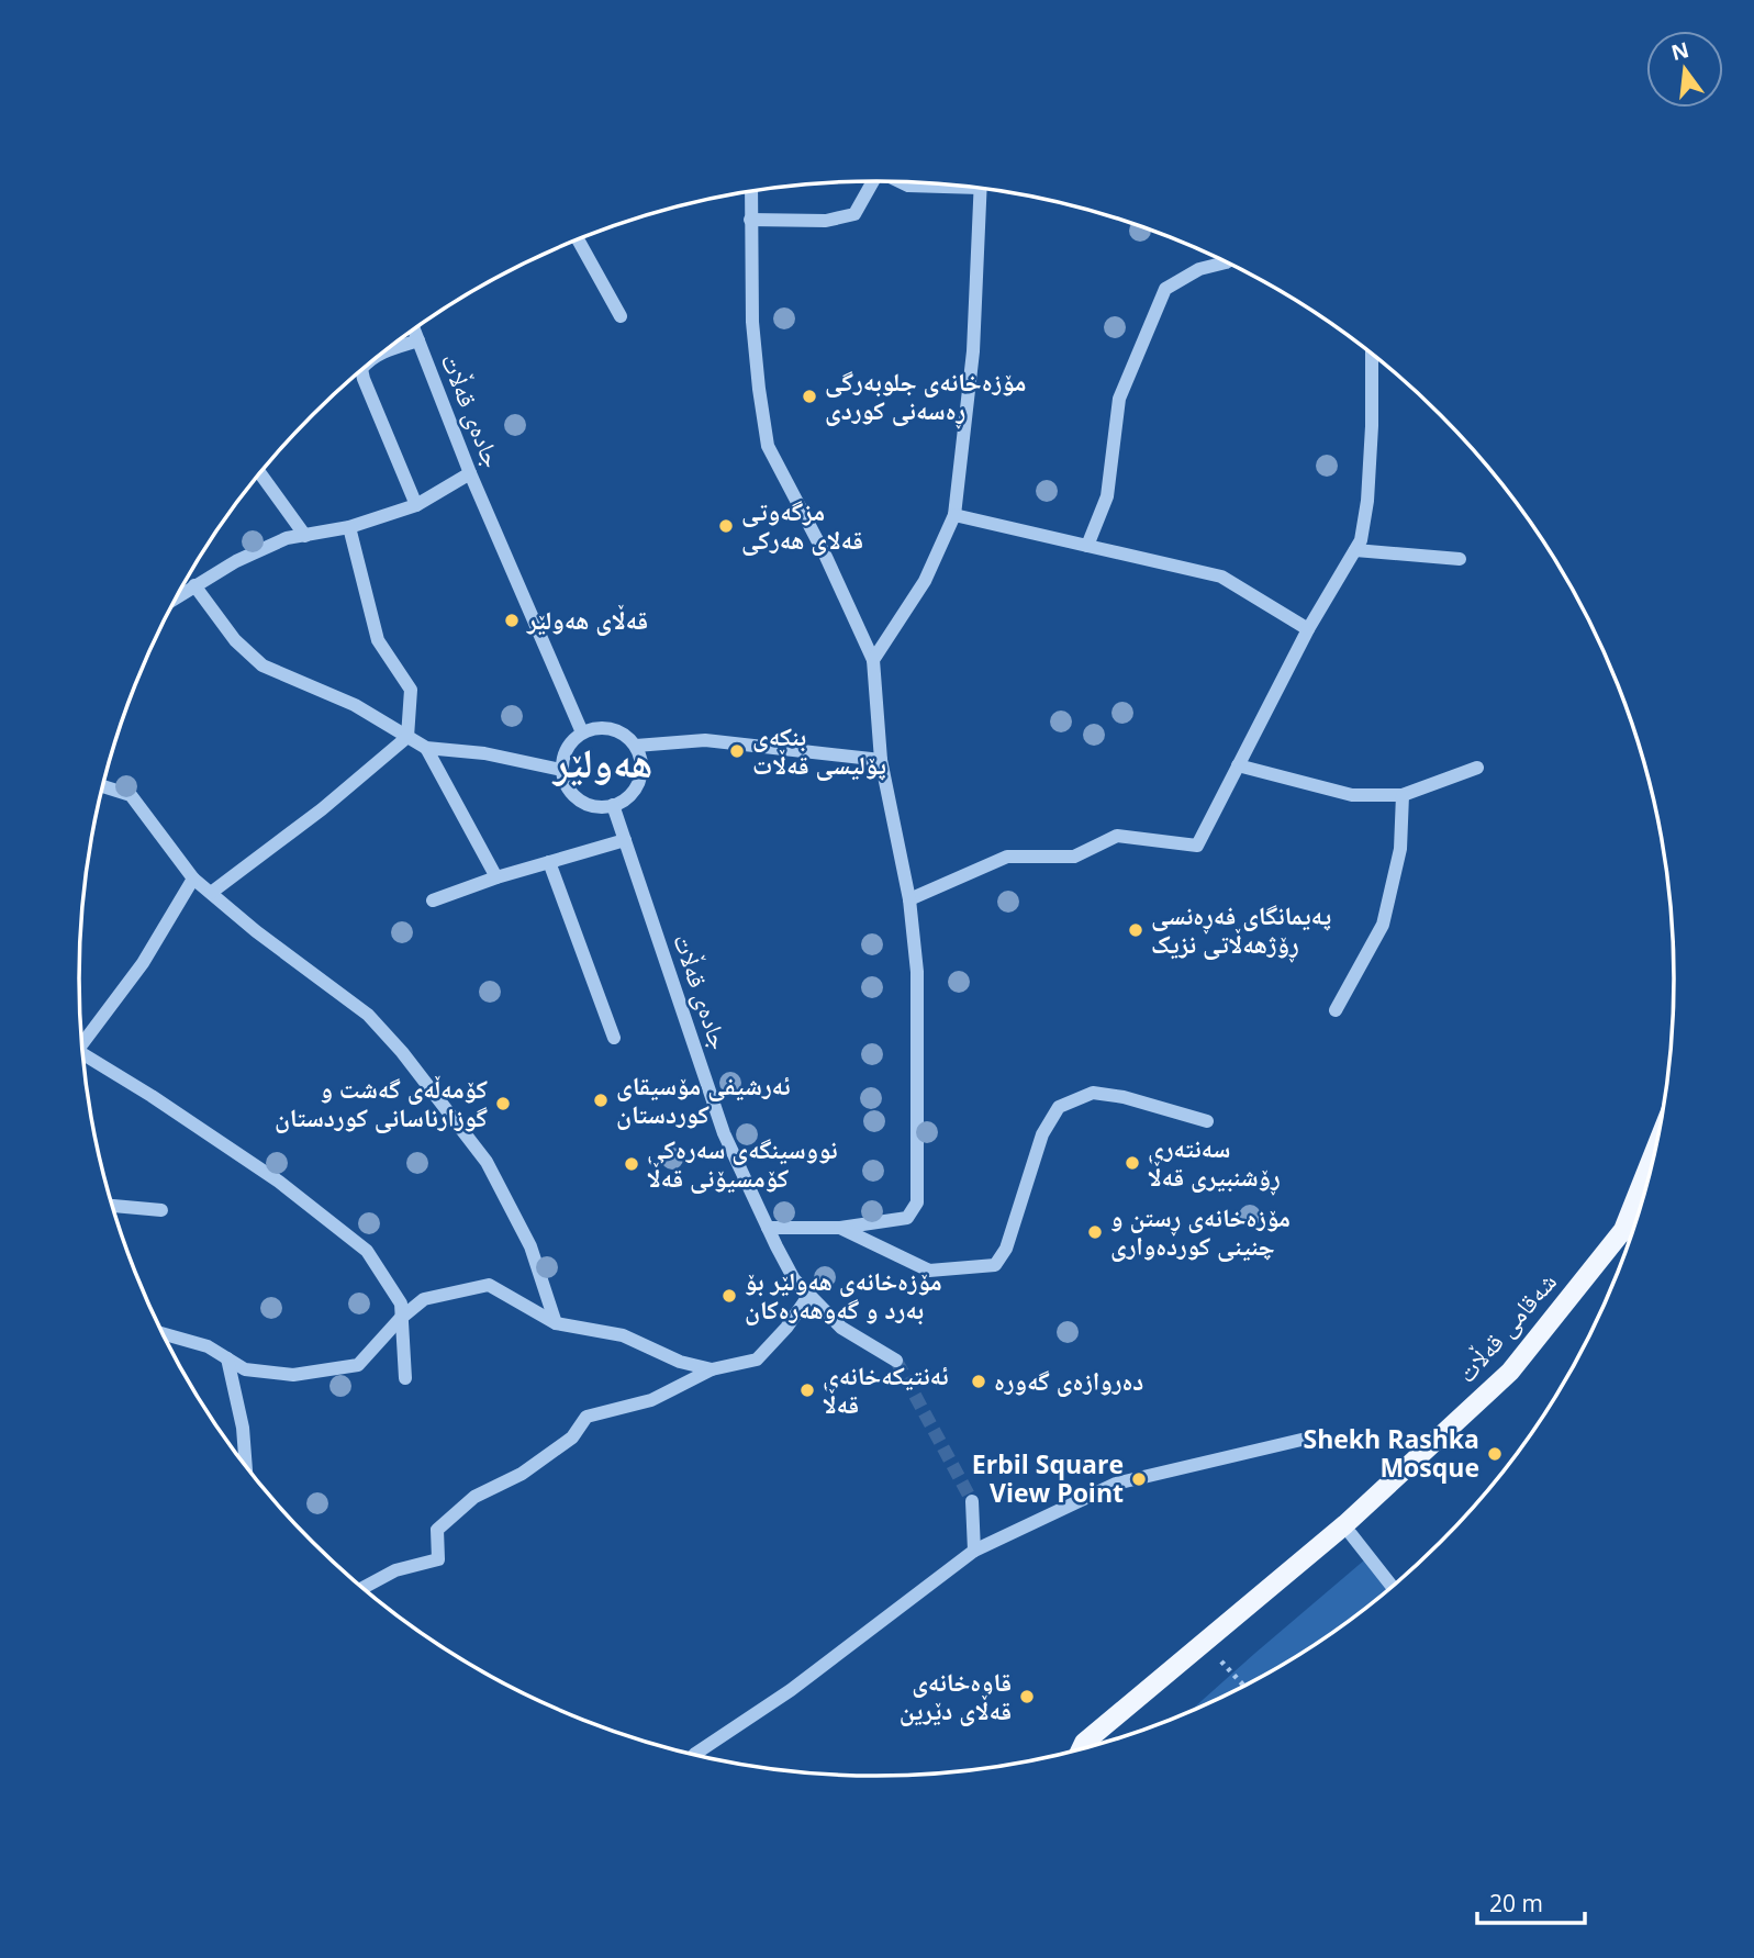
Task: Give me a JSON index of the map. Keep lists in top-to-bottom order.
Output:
{
  "streets": {
    "main road": ["شەقامی قەڵات"],
    "street": ["جادەی قەڵات"]
  },
  "districts": ["ھەولێر"],
  "places": [
    "مۆزەخانەی جلوبەرگی ڕەسەنی کوردی",
    "مزگەوتی قەلای هەرکی",
    "قەڵای هەولێر",
    "بنکەی پۆلیسی قەڵات",
    "پەیمانگای فەڕەنسی ڕۆژهەڵاتی نزیک",
    "ئەرشیفی مۆسیقای کوردستان",
    "کۆمەڵەی گەشت و گوزارناسانی کوردستان",
    "سەنتەری ڕۆشنبیری قەڵا",
    "نووسینگەی سەرەکی کۆمسیۆنی قەڵا",
    "مۆزەخانەی ڕستن و چنینی کوردەواری",
    "مۆزەخانەی هەولێر بۆ بەرد و گەوهەرەکان",
    "دەروازەی گەورە",
    "ئەنتیکەخانەی قەڵا",
    "Shekh Rashka Mosque",
    "Erbil Square View Point",
    "قاوەخانەی قەڵای دێرین"
  ],
  "scale_bar": "20 m",
  "north": "top"
}
